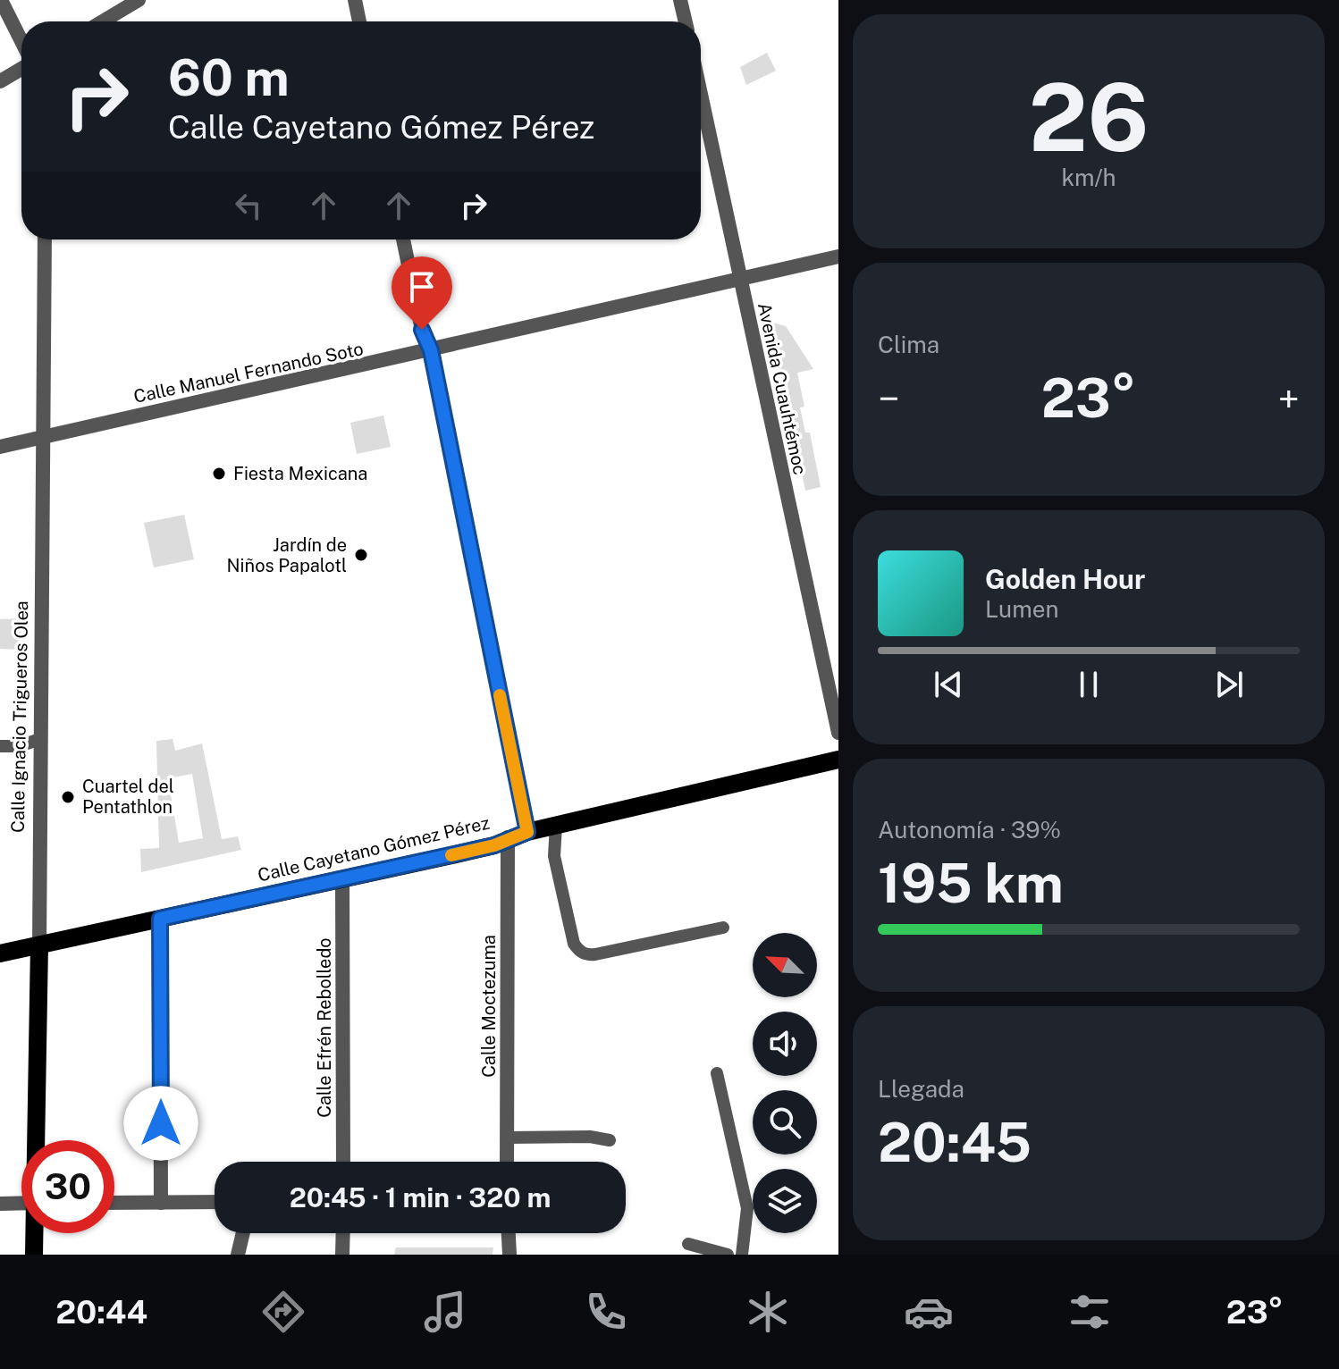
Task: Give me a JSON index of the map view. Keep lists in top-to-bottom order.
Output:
{
  "streets": {
    "main road": ["Calle Ignacio Trigueros Olea", "Calle Cayetano Gómez Pérez"],
    "street": [
      "Calle Manuel Fernando Soto",
      "Avenida Cuauhtémoc",
      "Calle Moctezuma",
      "Calle Efrén Rebolledo"
    ]
  },
  "crossings": [
    ["Calle Manuel Fernando Soto", "Avenida Cuauhtémoc"],
    ["Calle Manuel Fernando Soto", "Calle Ignacio Trigueros Olea"],
    ["Calle Ignacio Trigueros Olea", "Calle Cayetano Gómez Pérez"],
    ["Calle Cayetano Gómez Pérez", "Calle Moctezuma"],
    ["Calle Cayetano Gómez Pérez", "Calle Efrén Rebolledo"]
  ],
  "places": ["Fiesta Mexicana", "Jardín de Niños Papalotl", "Cuartel del Pentathlon"],
  "north": "top left",
  "page": {
    "tile": [
      ["26", "km/h"],
      "Clima",
      ["Autonomía · 39%", "195 km"],
      ["Llegada", "20:45"]
    ],
    "turn": ["60 m", "Calle Cayetano Gómez Pérez"],
    "heat": ["−", "23°", "+"],
    "song": ["Golden Hour", "Lumen"],
    "limit": "30",
    "trip": "20:45 · 1 min · 320 m",
    "tabs": ["20:44", "23°"]
  }
}
